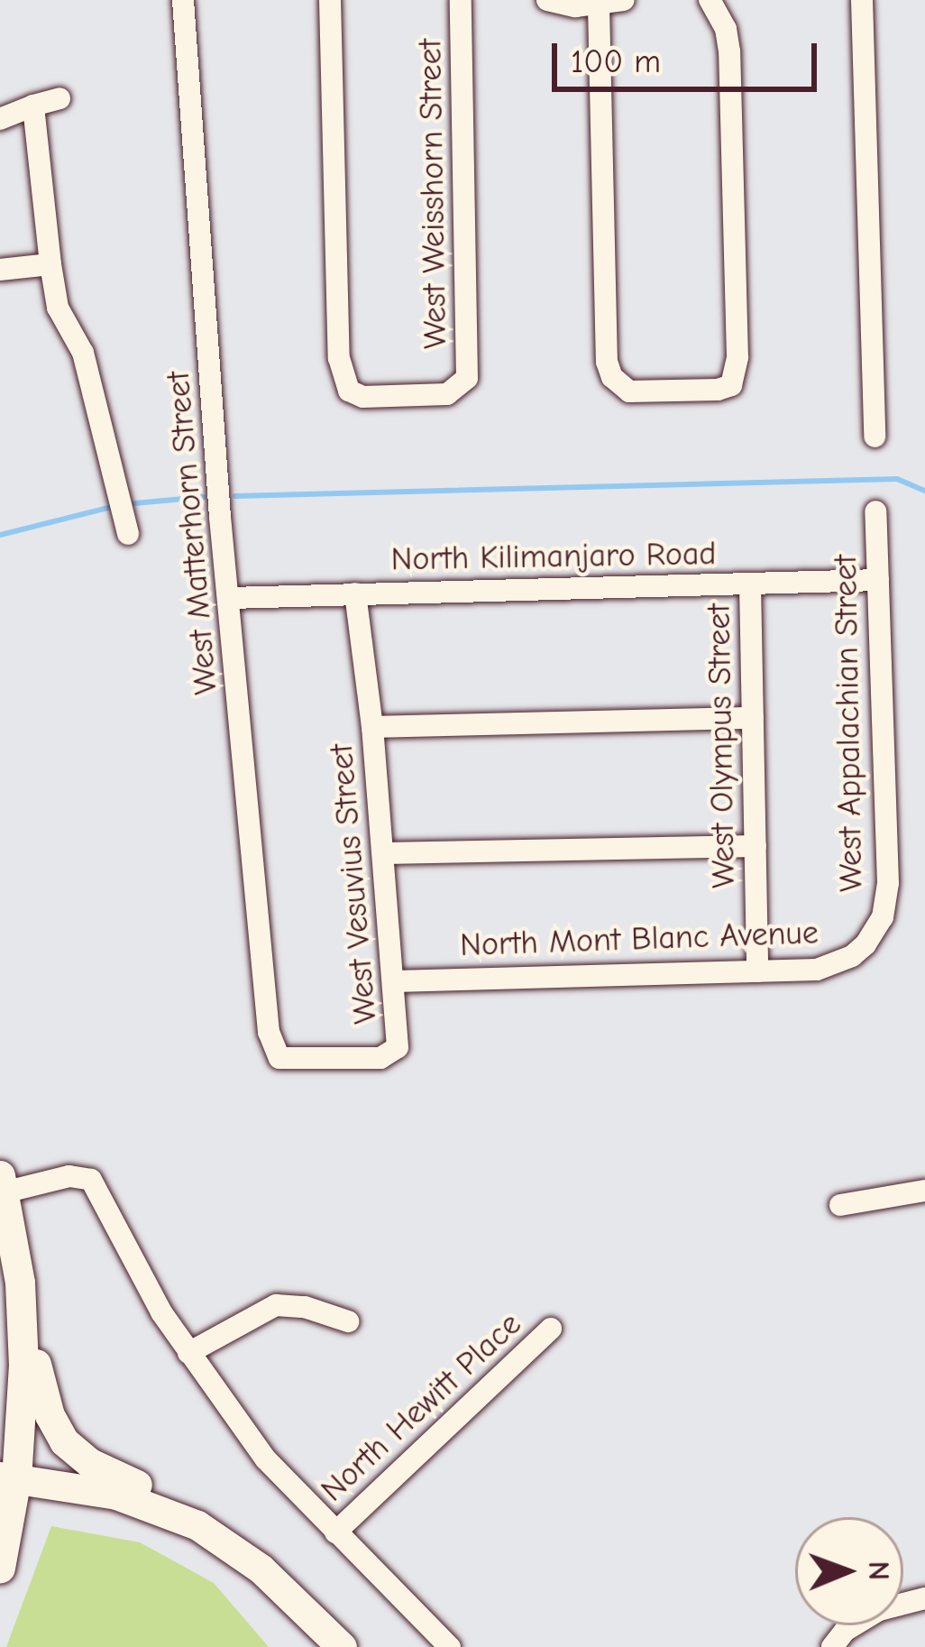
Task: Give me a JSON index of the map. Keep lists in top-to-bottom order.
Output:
{
  "streets": {
    "street": [
      "West Weisshorn Street",
      "West Matterhorn Street",
      "North Kilimanjaro Road",
      "West Appalachian Street",
      "West Olympus Street",
      "West Vesuvius Street",
      "North Mont Blanc Avenue",
      "North Hewitt Place"
    ]
  },
  "crossings": [
    ["West Matterhorn Street", "North Kilimanjaro Road"],
    ["West Matterhorn Street", "West Vesuvius Street"],
    ["North Kilimanjaro Road", "West Appalachian Street"],
    ["North Kilimanjaro Road", "West Olympus Street"],
    ["North Kilimanjaro Road", "West Vesuvius Street"],
    ["West Appalachian Street", "North Mont Blanc Avenue"],
    ["West Olympus Street", "North Mont Blanc Avenue"],
    ["West Vesuvius Street", "North Mont Blanc Avenue"]
  ],
  "scale_bar": "100 m",
  "north": "right"
}
